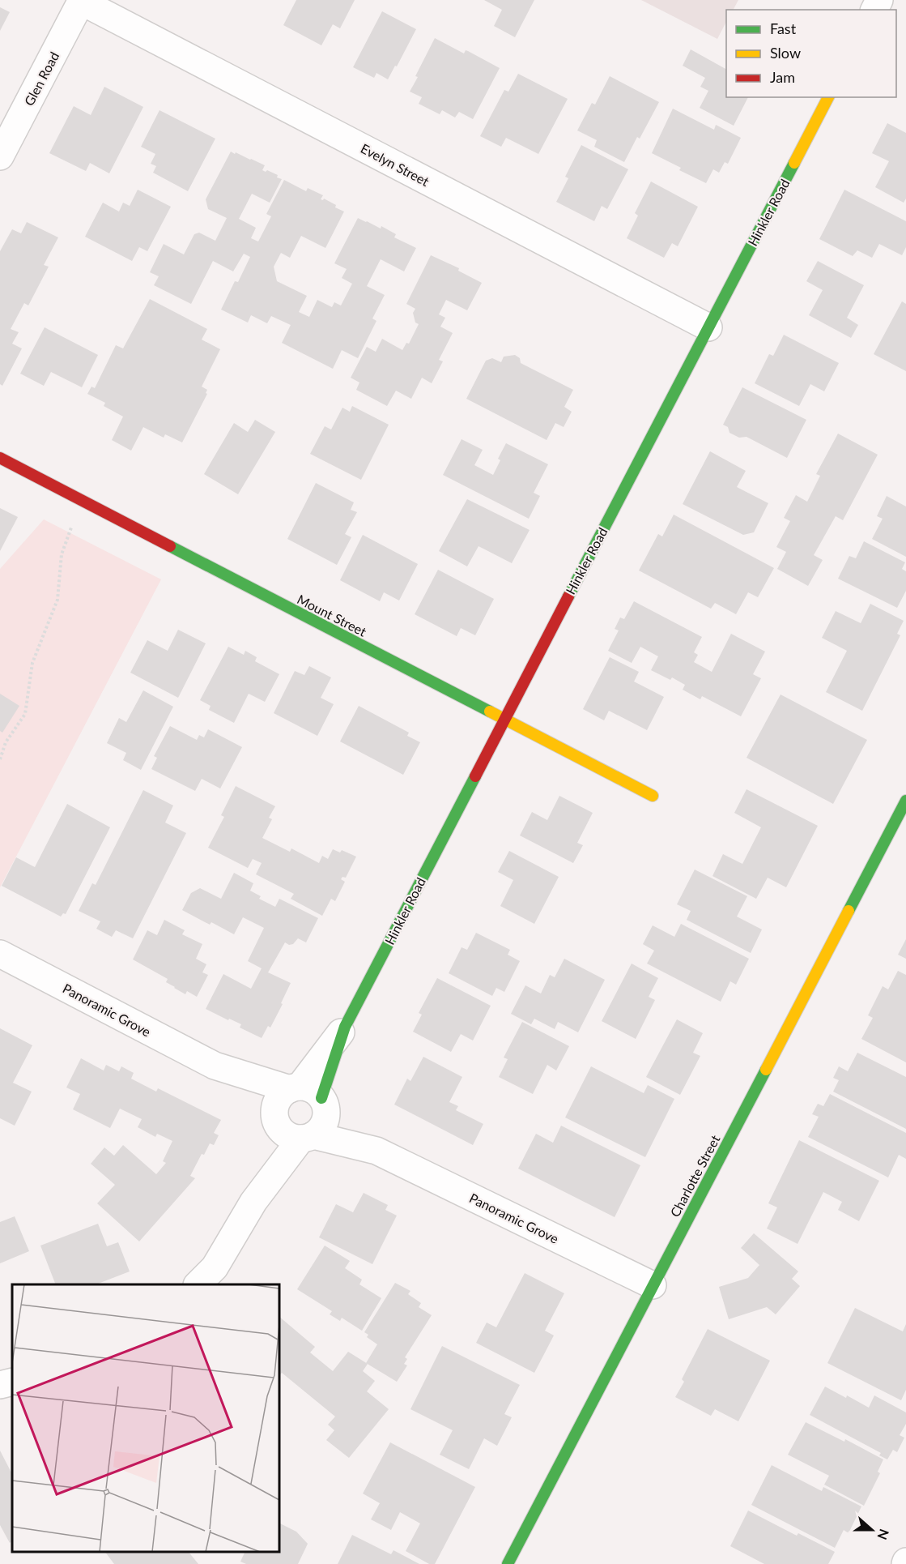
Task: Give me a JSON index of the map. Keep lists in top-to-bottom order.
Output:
{
  "streets": {
    "street": [
      "Glen Road",
      "Evelyn Street",
      "Hinkler Road",
      "Mount Street",
      "Panoramic Grove",
      "Charlotte Street"
    ]
  },
  "crossings": [
    ["Glen Road", "Evelyn Street"],
    ["Evelyn Street", "Hinkler Road"],
    ["Hinkler Road", "Mount Street"],
    ["Hinkler Road", "Panoramic Grove"],
    ["Panoramic Grove", "Charlotte Street"]
  ],
  "legend": ["Fast", "Slow", "Jam"],
  "north": "right"
}
